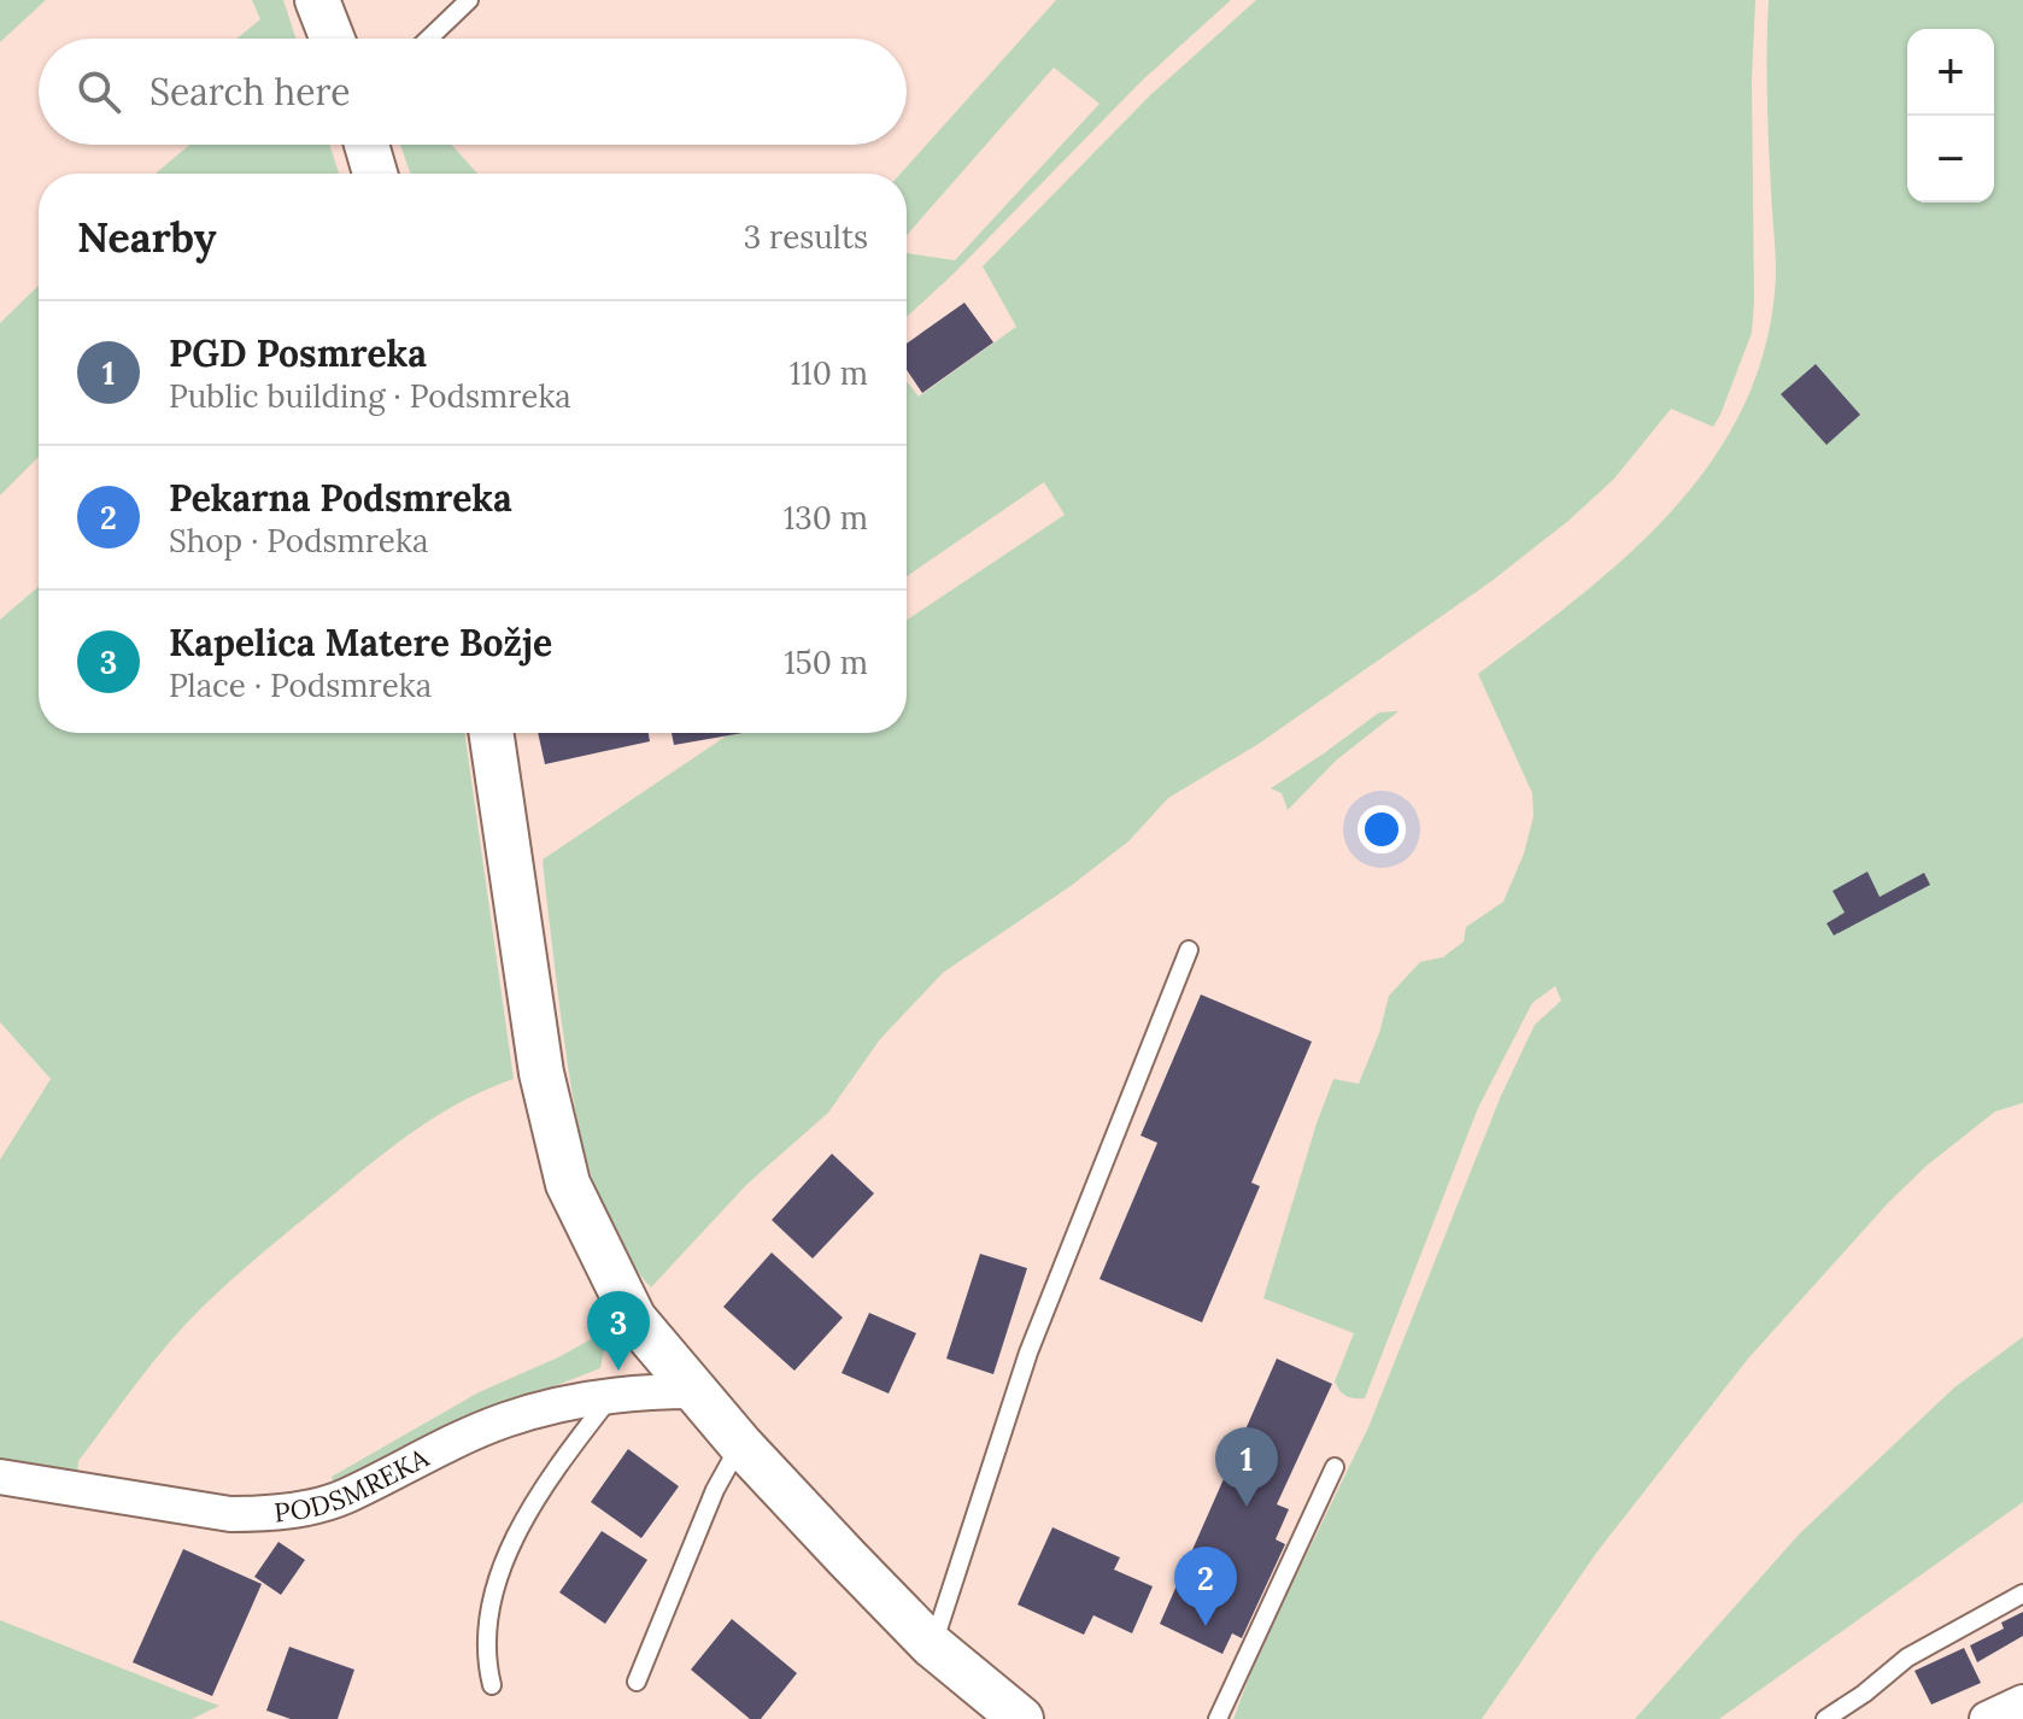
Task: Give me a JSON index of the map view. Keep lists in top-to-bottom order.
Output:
{
  "streets": {
    "street": ["PODSMREKA"]
  },
  "page": {
    "map_buttons": ["+", "−"],
    "search": "Search here",
    "heading": ["Nearby", "3 results"],
    "list": [
      {
        "mark": "1",
        "name": "PGD Posmreka",
        "note": "Public building · Podsmreka",
        "value": "110 m"
      },
      {
        "mark": "2",
        "name": "Pekarna Podsmreka",
        "note": "Shop · Podsmreka",
        "value": "130 m"
      },
      {
        "mark": "3",
        "name": "Kapelica Matere Božje",
        "note": "Place · Podsmreka",
        "value": "150 m"
      }
    ],
    "pins": ["3", "1", "2"]
  }
}
